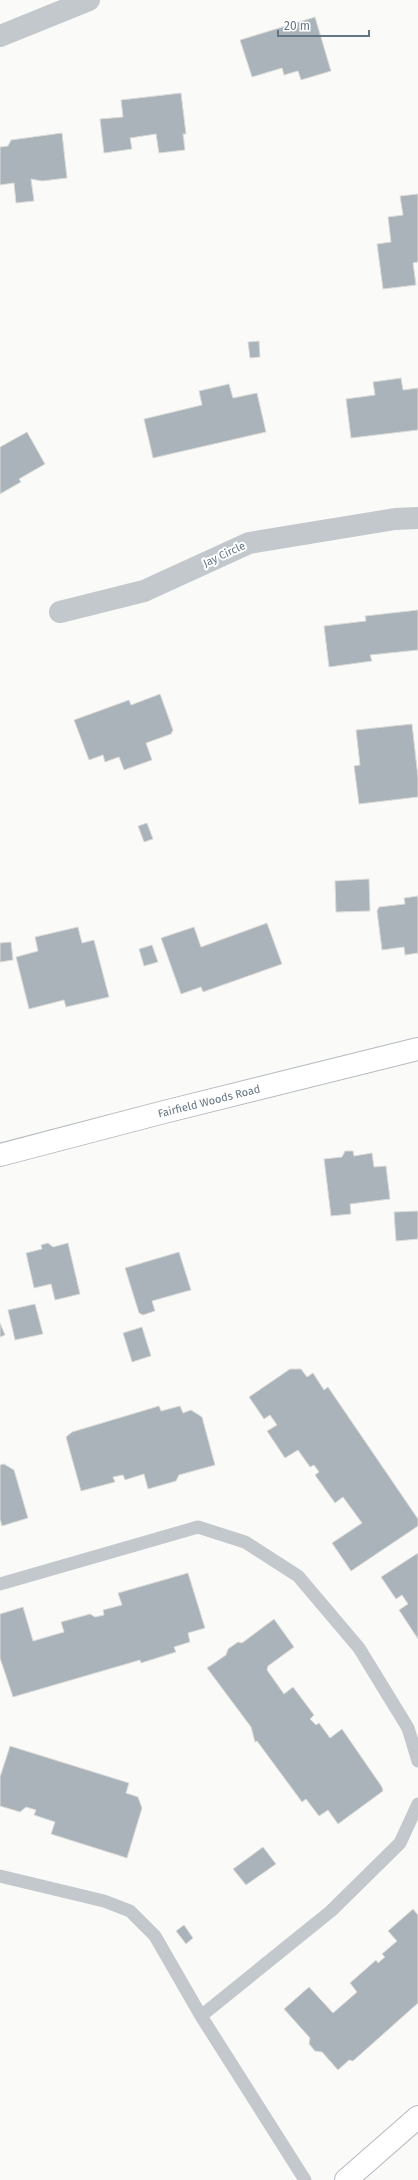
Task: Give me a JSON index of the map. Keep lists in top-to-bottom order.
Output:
{
  "streets": {
    "main road": ["Fairfield Woods Road"],
    "street": ["Jay Circle"]
  },
  "scale_bar": "20 m"
}
